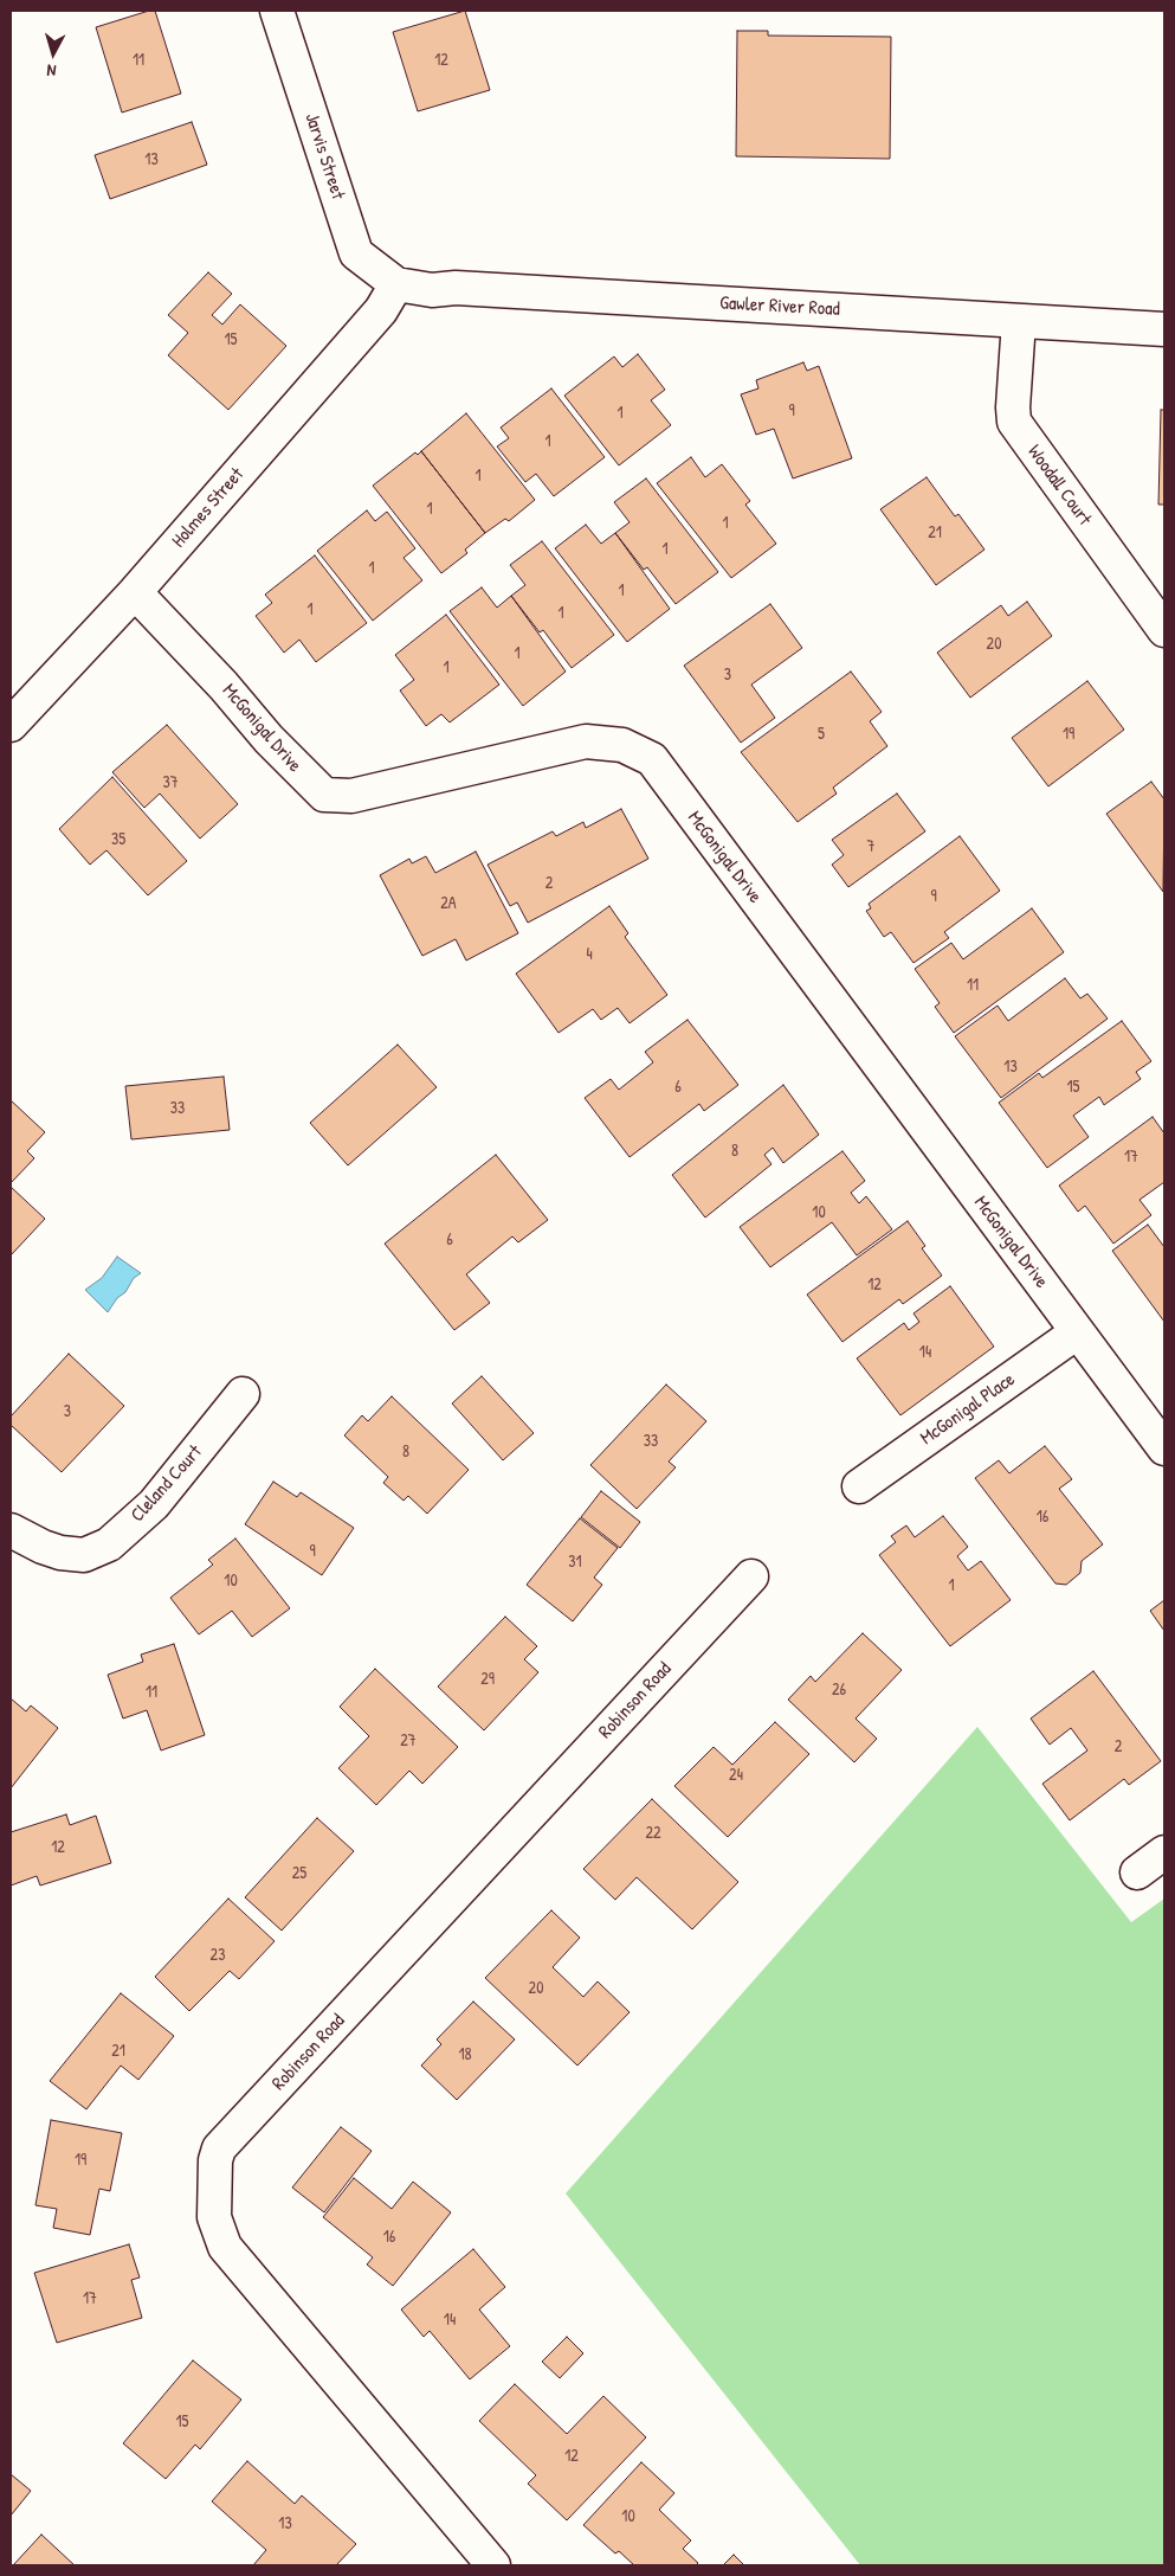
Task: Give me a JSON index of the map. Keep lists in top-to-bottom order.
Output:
{
  "streets": {
    "street": [
      "Jarvis Street",
      "Gawler River Road",
      "Woodall Court",
      "Holmes Street",
      "McGonigal Drive",
      "McGonigal Place",
      "Cleland Court",
      "Robinson Road"
    ]
  },
  "crossings": [
    ["Jarvis Street", "Gawler River Road"],
    ["Jarvis Street", "Holmes Street"],
    ["Gawler River Road", "Woodall Court"],
    ["Gawler River Road", "Holmes Street"],
    ["Holmes Street", "McGonigal Drive"],
    ["McGonigal Drive", "McGonigal Place"]
  ],
  "house_numbers": [
    "11",
    "12",
    "13",
    "15",
    "9",
    "1",
    "1",
    "1",
    "1",
    "1",
    "21",
    "1",
    "1",
    "1",
    "1",
    "1",
    "20",
    "1",
    "1",
    "3",
    "5",
    "19",
    "37",
    "35",
    "7",
    "2",
    "9",
    "2A",
    "4",
    "11",
    "13",
    "6",
    "15",
    "33",
    "8",
    "17",
    "10",
    "6",
    "12",
    "14",
    "3",
    "33",
    "8",
    "16",
    "9",
    "31",
    "10",
    "1",
    "29",
    "26",
    "11",
    "27",
    "2",
    "24",
    "22",
    "12",
    "25",
    "23",
    "20",
    "21",
    "18",
    "19",
    "16",
    "17",
    "14",
    "15",
    "12",
    "10",
    "13"
  ],
  "north": "bottom"
}
